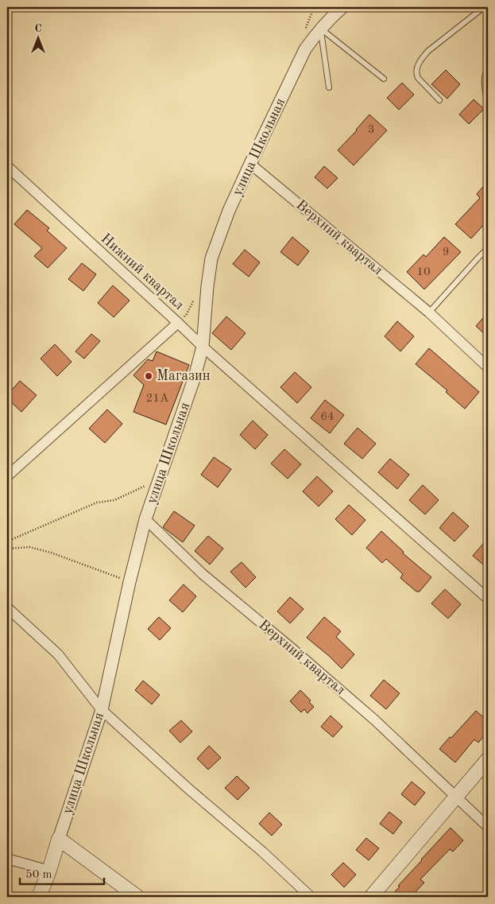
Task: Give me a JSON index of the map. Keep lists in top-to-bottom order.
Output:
{
  "streets": {
    "main road": ["улица Школьная"],
    "street": ["Верхний квартал", "Нижний квартал"]
  },
  "crossings": [
    ["улица Школьная", "Верхний квартал"]
  ],
  "places": ["Магазин"],
  "house_numbers": [
    "3",
    "9",
    "10",
    "21А",
    "64"
  ],
  "scale_bar": "50 m",
  "north": "top"
}
